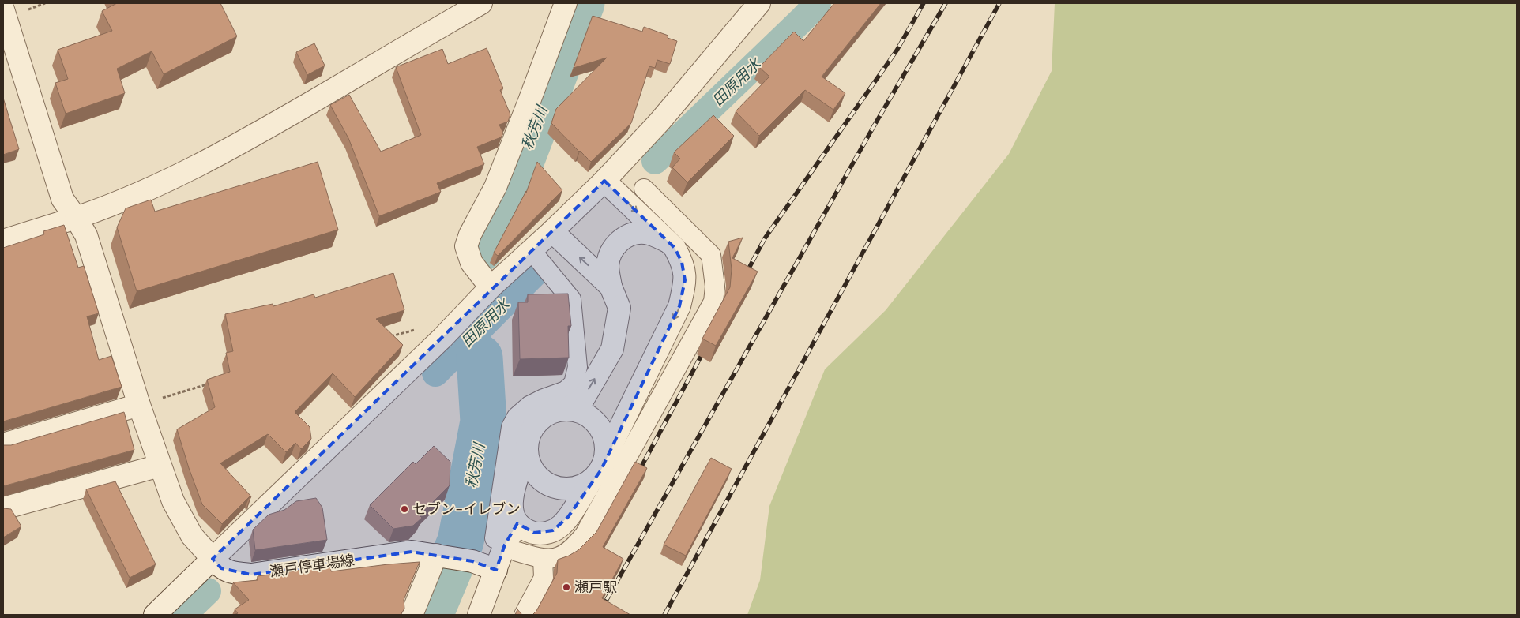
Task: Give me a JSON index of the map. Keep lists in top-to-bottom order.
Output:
{
  "streets": {
    "street": ["瀬戸停車場線"]
  },
  "water": ["田原用水", "秋芳川"],
  "places": ["セブン-イレブン", "瀬戸駅"]
}
